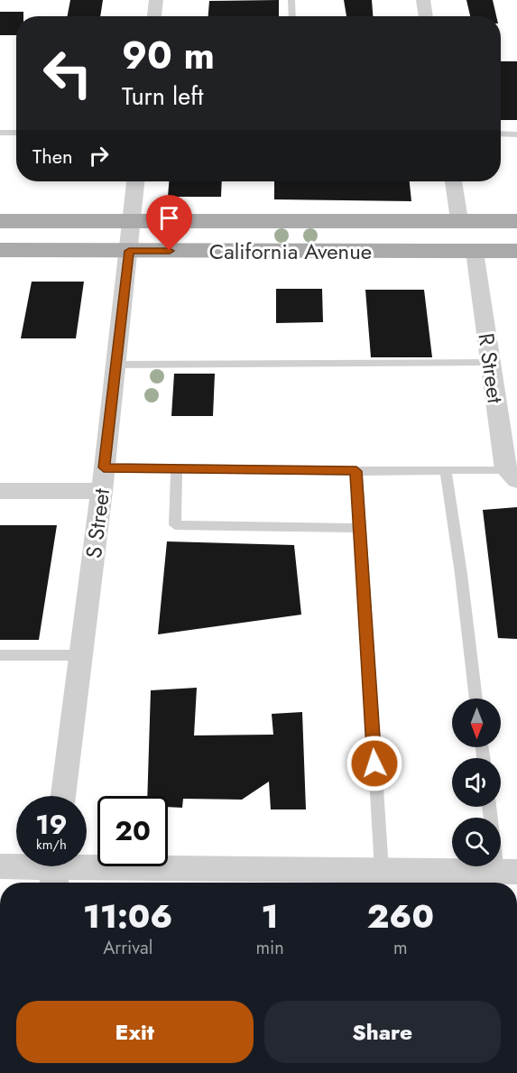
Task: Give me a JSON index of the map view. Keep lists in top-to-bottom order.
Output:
{
  "streets": {
    "main road": ["California Avenue"],
    "street": ["R Street", "S Street"]
  },
  "crossings": [
    ["California Avenue", "R Street"],
    ["California Avenue", "S Street"]
  ],
  "north": "bottom",
  "page": {
    "turn": ["90 m", "Turn left"],
    "then": "Then",
    "speed": "19 km/h",
    "limit": "20",
    "eta": [
      "11:06",
      "Arrival",
      "1",
      "min",
      "260",
      "m"
    ],
    "buttons": ["Exit", "Share"]
  }
}
